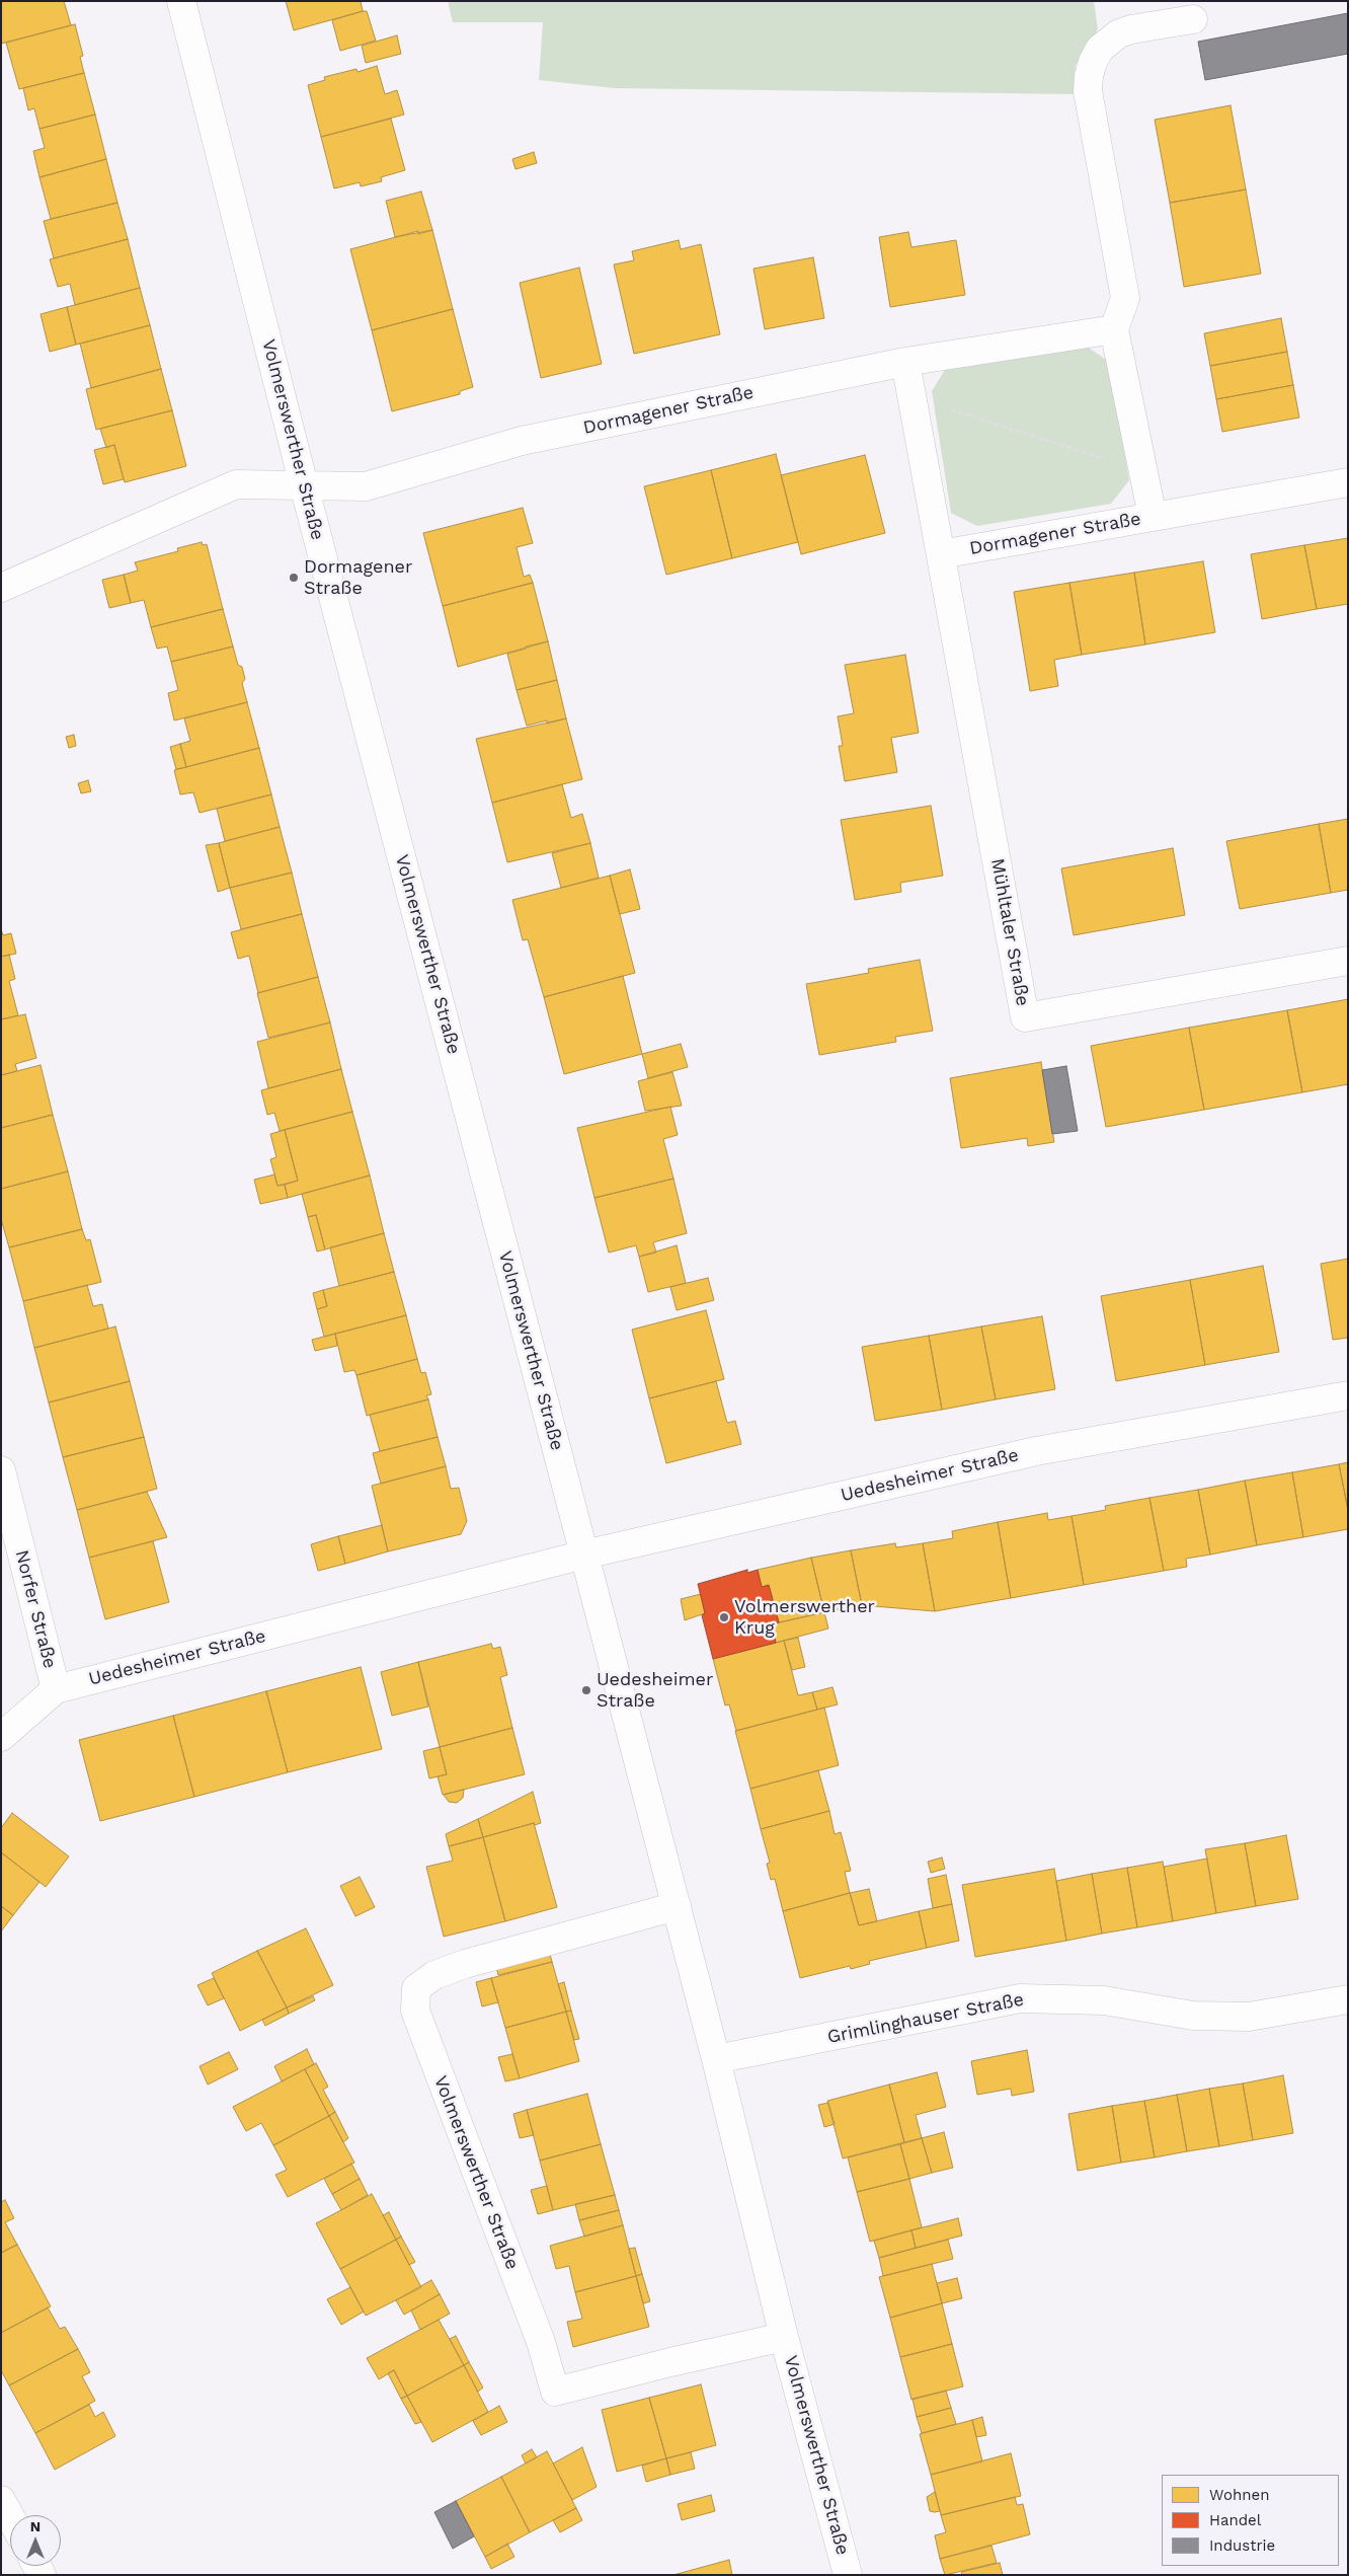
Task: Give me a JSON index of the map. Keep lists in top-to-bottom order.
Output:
{
  "streets": {
    "street": [
      "Dormagener Straße",
      "Volmerswerther Straße",
      "Mühltaler Straße",
      "Uedesheimer Straße",
      "Norfer Straße",
      "Grimlinghauser Straße"
    ]
  },
  "crossings": [
    ["Dormagener Straße", "Volmerswerther Straße"],
    ["Dormagener Straße", "Mühltaler Straße"],
    ["Volmerswerther Straße", "Uedesheimer Straße"],
    ["Volmerswerther Straße", "Grimlinghauser Straße"],
    ["Uedesheimer Straße", "Norfer Straße"]
  ],
  "places": ["Dormagener Straße", "Volmerswerther Krug", "Uedesheimer Straße"],
  "legend": ["Wohnen", "Handel", "Industrie"],
  "north": "top"
}
